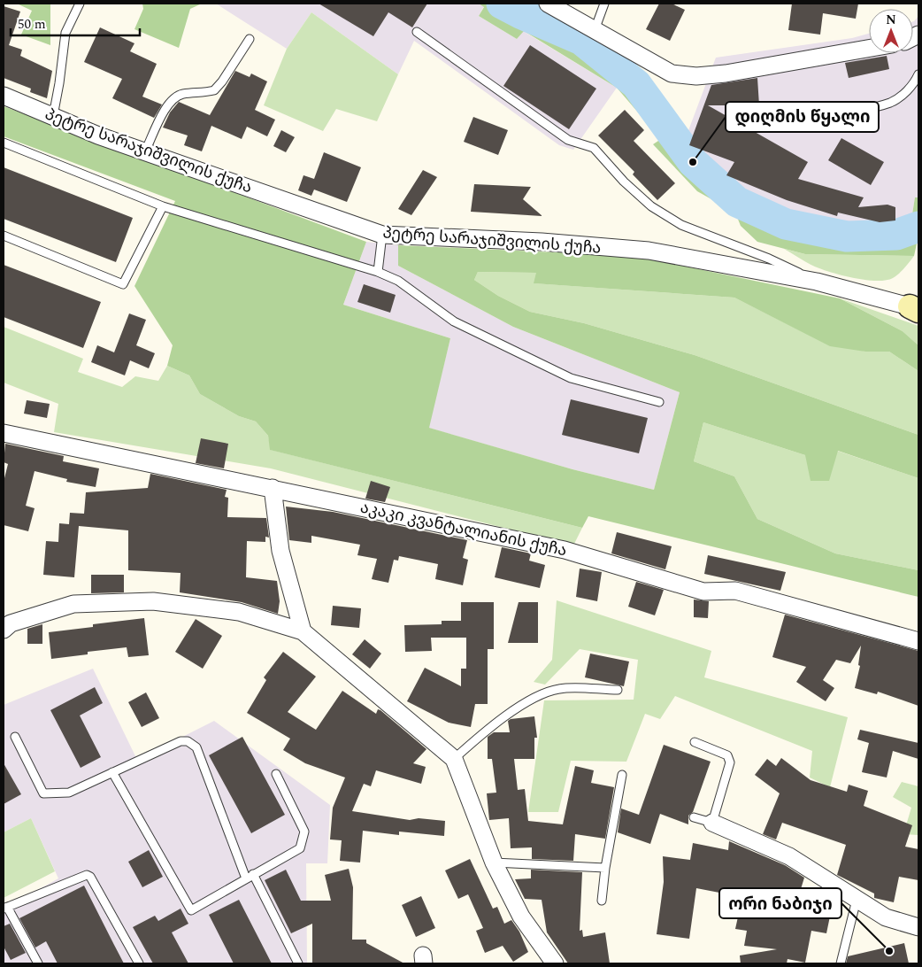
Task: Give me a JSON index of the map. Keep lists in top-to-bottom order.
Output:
{
  "streets": {
    "street": ["პეტრე სარაჯიშვილის ქუჩა", "აკაკი კვანტალიანის ქუჩა"]
  },
  "places": ["დიღმის წყალი", "ორი ნაბიჯი"],
  "scale_bar": "50 m",
  "north": "top"
}
